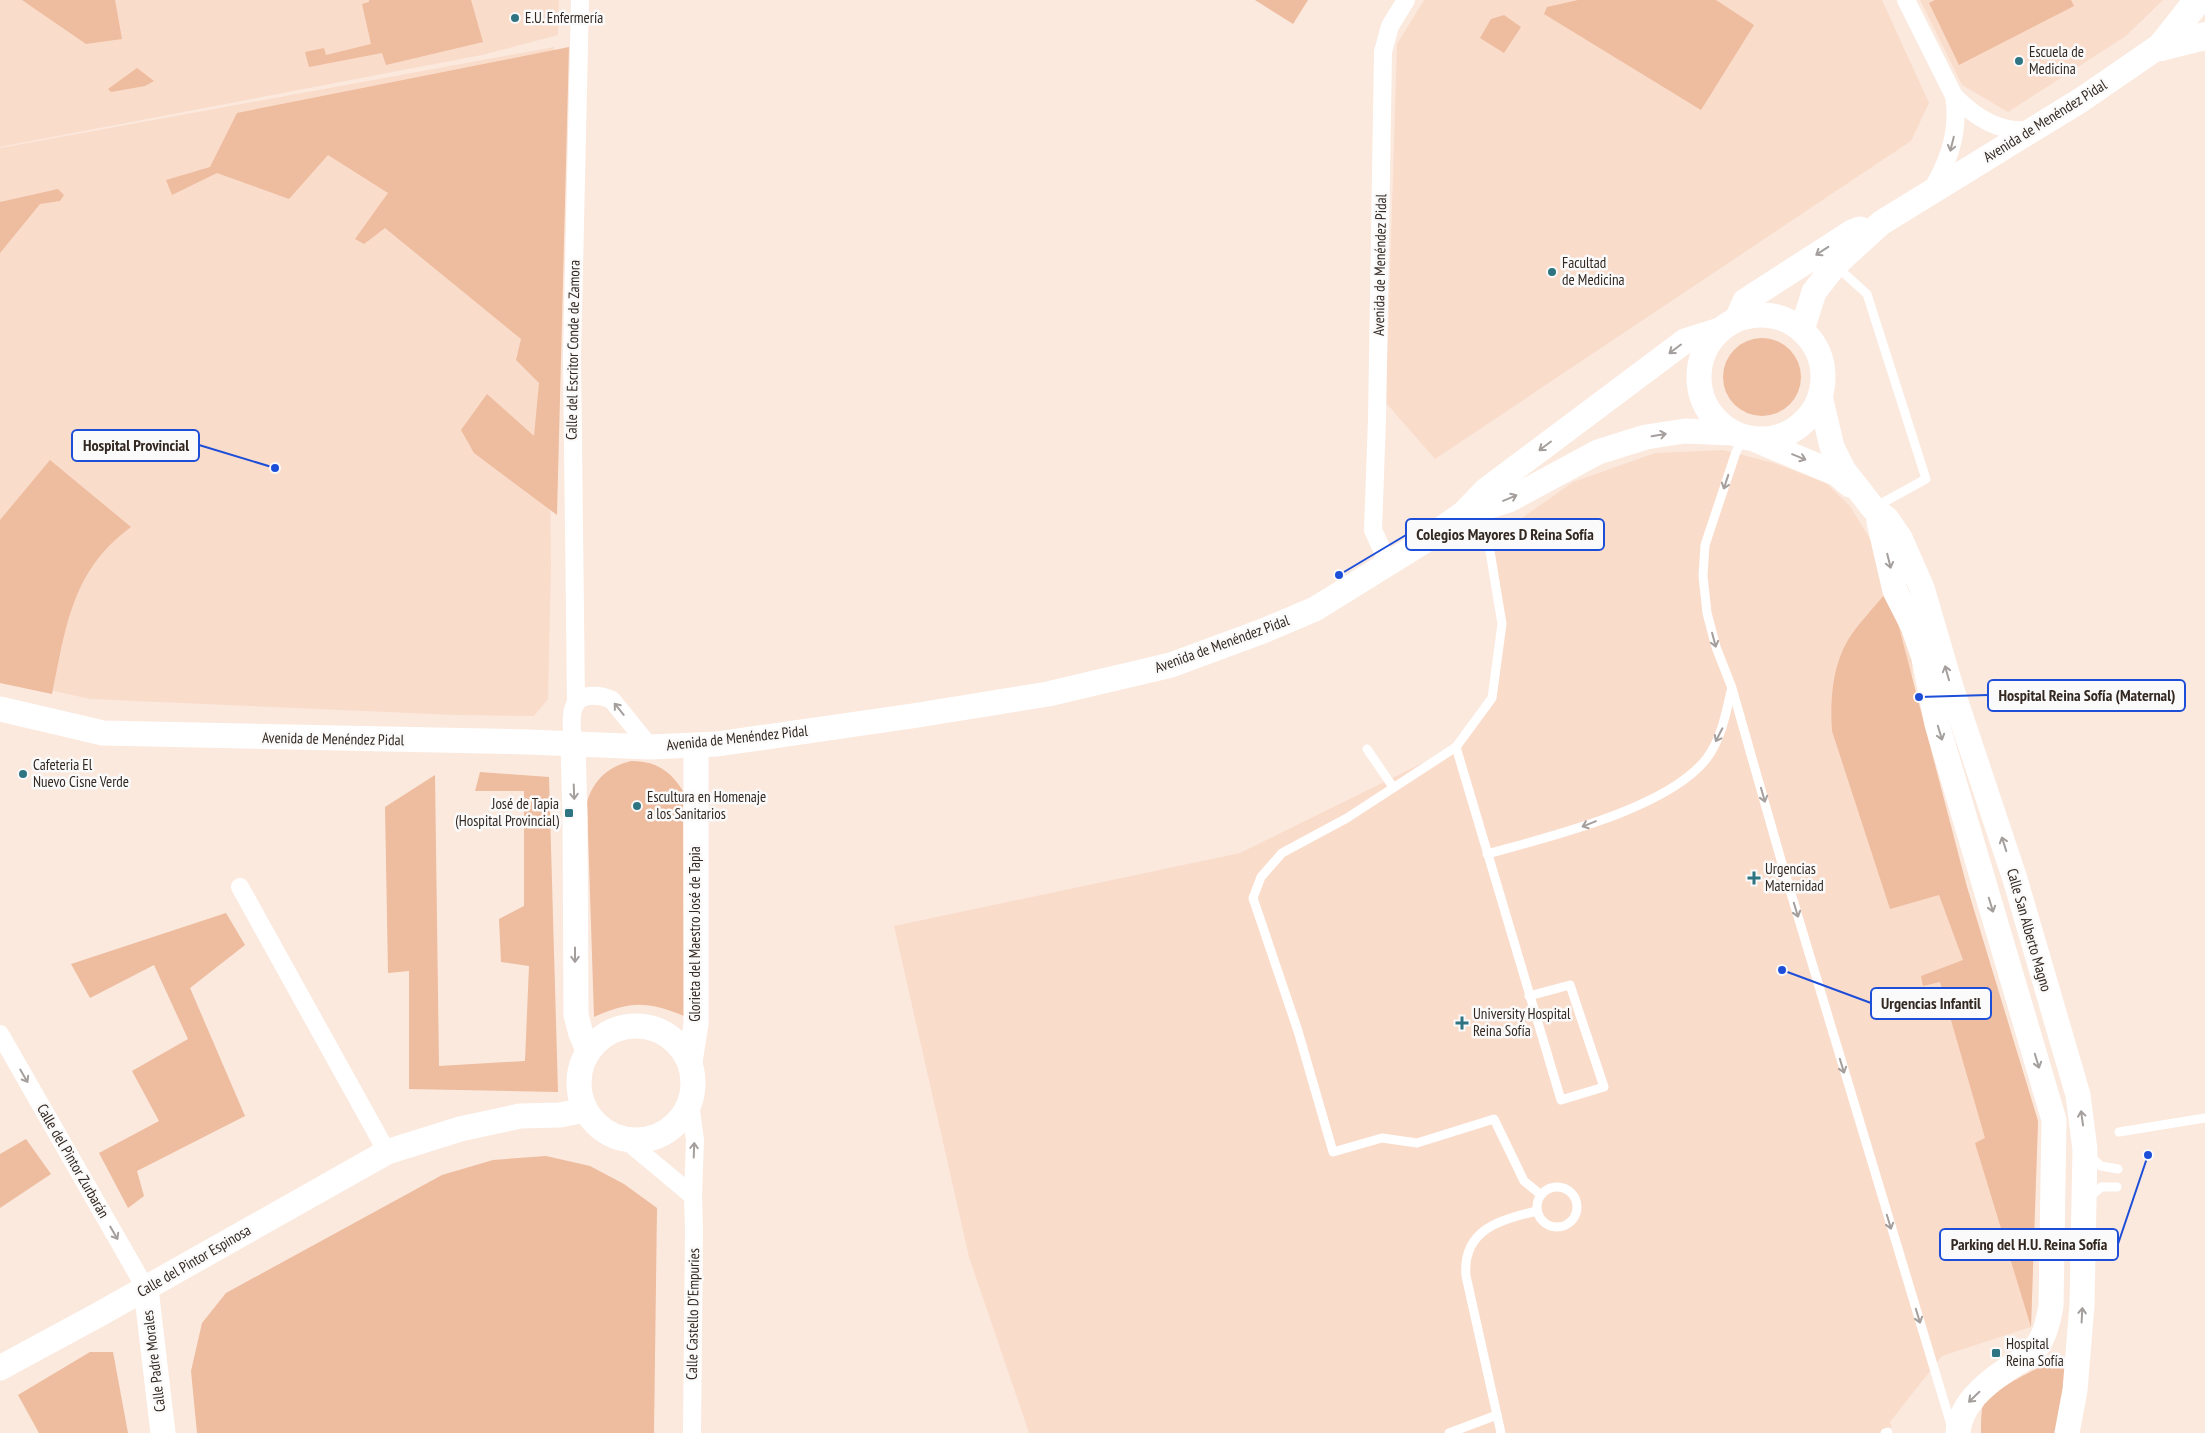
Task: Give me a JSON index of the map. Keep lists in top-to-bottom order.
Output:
{
  "streets": {
    "street": [
      "Avenida de Menéndez Pidal",
      "Calle del Escritor Conde de Zamora",
      "Calle San Alberto Magno",
      "Glorieta del Maestro José de Tapia",
      "Calle del Pintor Zurbarán",
      "Calle del Pintor Espinosa",
      "Calle Castello D'Empuries",
      "Calle Padre Morales"
    ]
  },
  "crossings": [
    ["Avenida de Menéndez Pidal", "Calle del Escritor Conde de Zamora"],
    ["Avenida de Menéndez Pidal", "Calle San Alberto Magno"],
    ["Avenida de Menéndez Pidal", "Glorieta del Maestro José de Tapia"],
    ["Glorieta del Maestro José de Tapia", "Calle del Pintor Espinosa"],
    ["Glorieta del Maestro José de Tapia", "Calle Castello D'Empuries"],
    ["Calle del Pintor Zurbarán", "Calle del Pintor Espinosa"],
    ["Calle del Pintor Zurbarán", "Calle Padre Morales"],
    ["Calle del Pintor Espinosa", "Calle Padre Morales"]
  ],
  "one_way": ["Calle del Pintor Zurbarán"],
  "places": {
    "other": [
      "E.U. Enfermería",
      "Escuela de Medicina",
      "Facultad de Medicina",
      "Hospital Provincial",
      "Colegios Mayores D Reina Sofía",
      "Hospital Reina Sofía (Maternal)",
      "Cafeteria El Nuevo Cisne Verde",
      "Escultura en Homenaje a los Sanitarios",
      "Urgencias Infantil",
      "Parking del H.U. Reina Sofía"
    ],
    "transit": ["José de Tapia (Hospital Provincial)", "Hospital Reina Sofía"],
    "health": ["Urgencias Maternidad", "University Hospital Reina Sofía"]
  }
}
